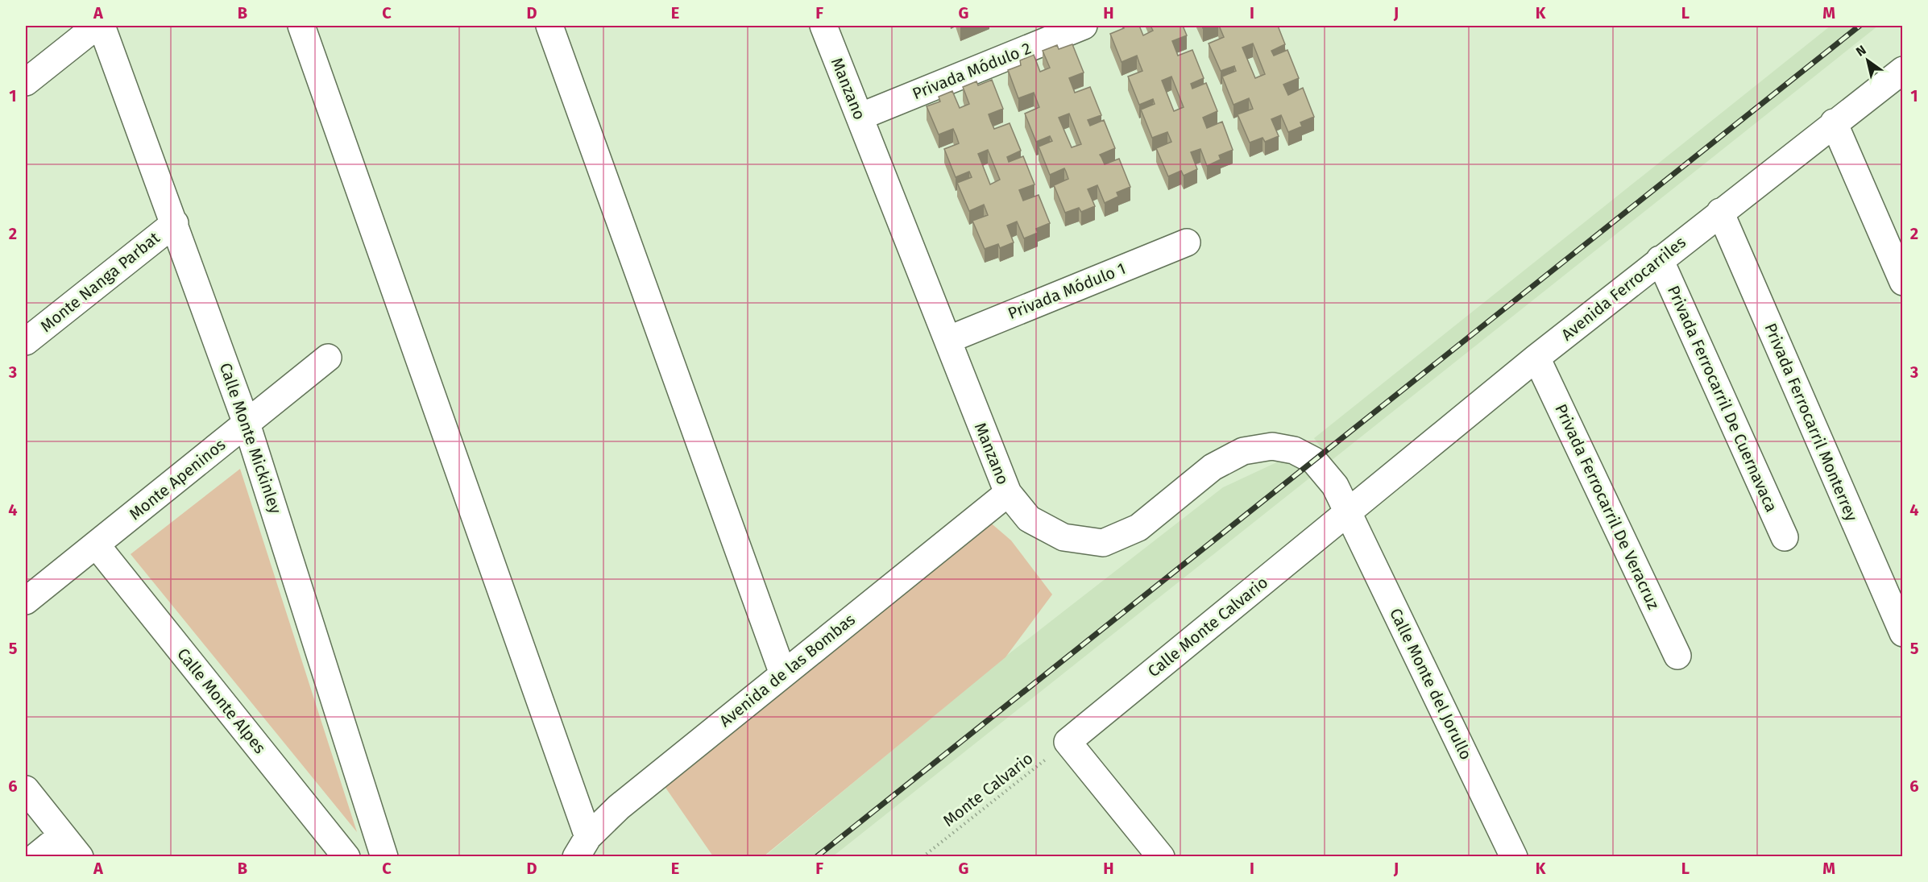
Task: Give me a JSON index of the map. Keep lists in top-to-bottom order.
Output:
{
  "streets": {
    "street": [
      "Privada Módulo 2",
      "Manzano",
      "Monte Nanga Parbat",
      "Avenida Ferrocarriles",
      "Privada Módulo 1",
      "Privada Ferrocarril De Cuernavaca",
      "Privada Ferrocarril Monterrey",
      "Calle Monte Mickinley",
      "Monte Apeninos",
      "Privada Ferrocarril De Veracruz",
      "Calle Monte Calvario",
      "Avenida de las Bombas",
      "Calle Monte del Jorullo",
      "Calle Monte Alpes"
    ],
    "path": ["Monte Calvario"]
  },
  "crossings": [
    ["Privada Módulo 2", "Manzano"],
    ["Manzano", "Avenida Ferrocarriles"],
    ["Manzano", "Privada Módulo 1"],
    ["Manzano", "Calle Monte Calvario"],
    ["Manzano", "Avenida de las Bombas"],
    ["Manzano", "Calle Monte del Jorullo"],
    ["Monte Nanga Parbat", "Calle Monte Mickinley"],
    ["Avenida Ferrocarriles", "Privada Ferrocarril De Cuernavaca"],
    ["Avenida Ferrocarriles", "Privada Ferrocarril Monterrey"],
    ["Avenida Ferrocarriles", "Privada Ferrocarril De Veracruz"],
    ["Avenida Ferrocarriles", "Calle Monte Calvario"],
    ["Avenida Ferrocarriles", "Calle Monte del Jorullo"],
    ["Calle Monte Mickinley", "Monte Apeninos"],
    ["Monte Apeninos", "Calle Monte Alpes"],
    ["Calle Monte Calvario", "Calle Monte del Jorullo"],
    ["Calle Monte Calvario", "Monte Calvario"]
  ],
  "north": "top left",
  "grid": {
    "columns": [
      "A",
      "B",
      "C",
      "D",
      "E",
      "F",
      "G",
      "H",
      "I",
      "J",
      "K",
      "L",
      "M"
    ],
    "rows": [
      "1",
      "2",
      "3",
      "4",
      "5",
      "6"
    ]
  }
}
